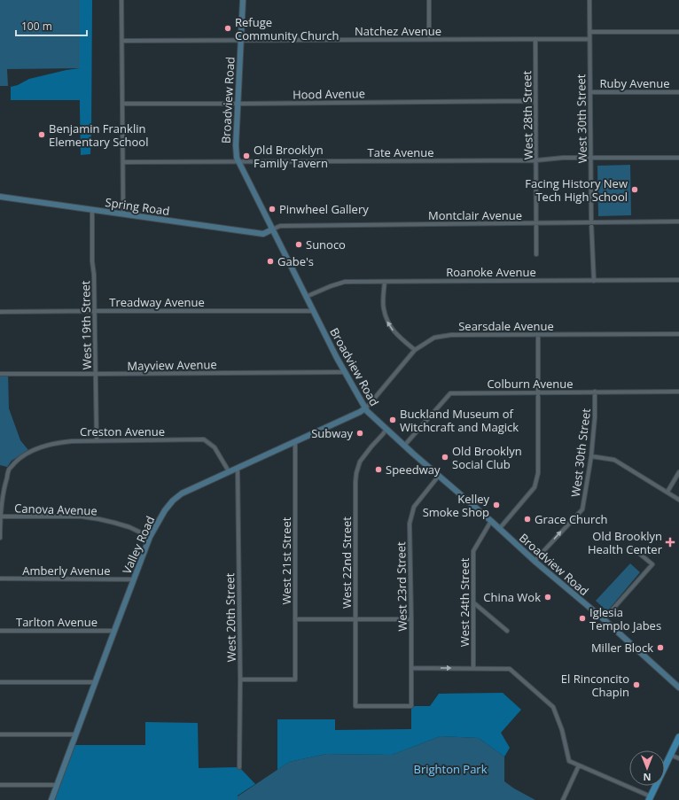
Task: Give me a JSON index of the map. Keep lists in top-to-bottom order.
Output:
{
  "streets": {
    "main road": ["Broadview Road", "Spring Road", "Valley Road"],
    "street": [
      "Natchez Avenue",
      "Ruby Avenue",
      "Hood Avenue",
      "West 28th Street",
      "West 30th Street",
      "Tate Avenue",
      "Montclair Avenue",
      "Roanoke Avenue",
      "Treadway Avenue",
      "West 19th Street",
      "Searsdale Avenue",
      "Mayview Avenue",
      "Colburn Avenue",
      "Creston Avenue",
      "Canova Avenue",
      "West 21st Street",
      "West 22nd Street",
      "Amberly Avenue",
      "West 23rd Street",
      "West 24th Street",
      "West 20th Street",
      "Tarlton Avenue"
    ]
  },
  "crossings": [
    ["Natchez Avenue", "Broadview Road"],
    ["Natchez Avenue", "West 28th Street"],
    ["Natchez Avenue", "West 30th Street"],
    ["Ruby Avenue", "West 30th Street"],
    ["Hood Avenue", "Broadview Road"],
    ["Hood Avenue", "West 28th Street"],
    ["Broadview Road", "West 30th Street"],
    ["Broadview Road", "Tate Avenue"],
    ["Broadview Road", "Spring Road"],
    ["Broadview Road", "Montclair Avenue"],
    ["Broadview Road", "Roanoke Avenue"],
    ["Broadview Road", "Treadway Avenue"],
    ["Broadview Road", "Searsdale Avenue"],
    ["Broadview Road", "Mayview Avenue"],
    ["Broadview Road", "Colburn Avenue"],
    ["Broadview Road", "Valley Road"],
    ["Broadview Road", "West 22nd Street"],
    ["Broadview Road", "West 23rd Street"],
    ["Broadview Road", "West 24th Street"],
    ["West 28th Street", "Tate Avenue"],
    ["West 28th Street", "Montclair Avenue"],
    ["West 30th Street", "Tate Avenue"],
    ["West 30th Street", "Montclair Avenue"],
    ["West 30th Street", "Roanoke Avenue"],
    ["West 30th Street", "Colburn Avenue"],
    ["Spring Road", "Montclair Avenue"],
    ["Spring Road", "West 19th Street"],
    ["Treadway Avenue", "West 19th Street"],
    ["West 19th Street", "Mayview Avenue"],
    ["West 19th Street", "Creston Avenue"],
    ["Searsdale Avenue", "Valley Road"],
    ["Creston Avenue", "Canova Avenue"],
    ["Creston Avenue", "Valley Road"],
    ["Canova Avenue", "Valley Road"],
    ["Valley Road", "West 21st Street"],
    ["Valley Road", "Amberly Avenue"],
    ["Valley Road", "West 20th Street"],
    ["Valley Road", "Tarlton Avenue"],
    ["West 21st Street", "West 20th Street"],
    ["West 22nd Street", "West 23rd Street"]
  ],
  "parks": ["Brighton Park"],
  "places": {
    "other": [
      "Refuge Community Church",
      "Benjamin Franklin Elementary School",
      "Old Brooklyn Family Tavern",
      "Facing History New Tech High School",
      "Pinwheel Gallery",
      "Sunoco",
      "Gabe's",
      "Buckland Museum of Witchcraft and Magick",
      "Subway",
      "Old Brooklyn Social Club",
      "Speedway",
      "Kelley Smoke Shop",
      "Grace Church",
      "China Wok",
      "Iglesia Templo Jabes",
      "Miller Block",
      "El Rinconcito Chapin"
    ],
    "health": ["Old Brooklyn Health Center"]
  },
  "scale_bar": "100 m",
  "north": "bottom"
}
